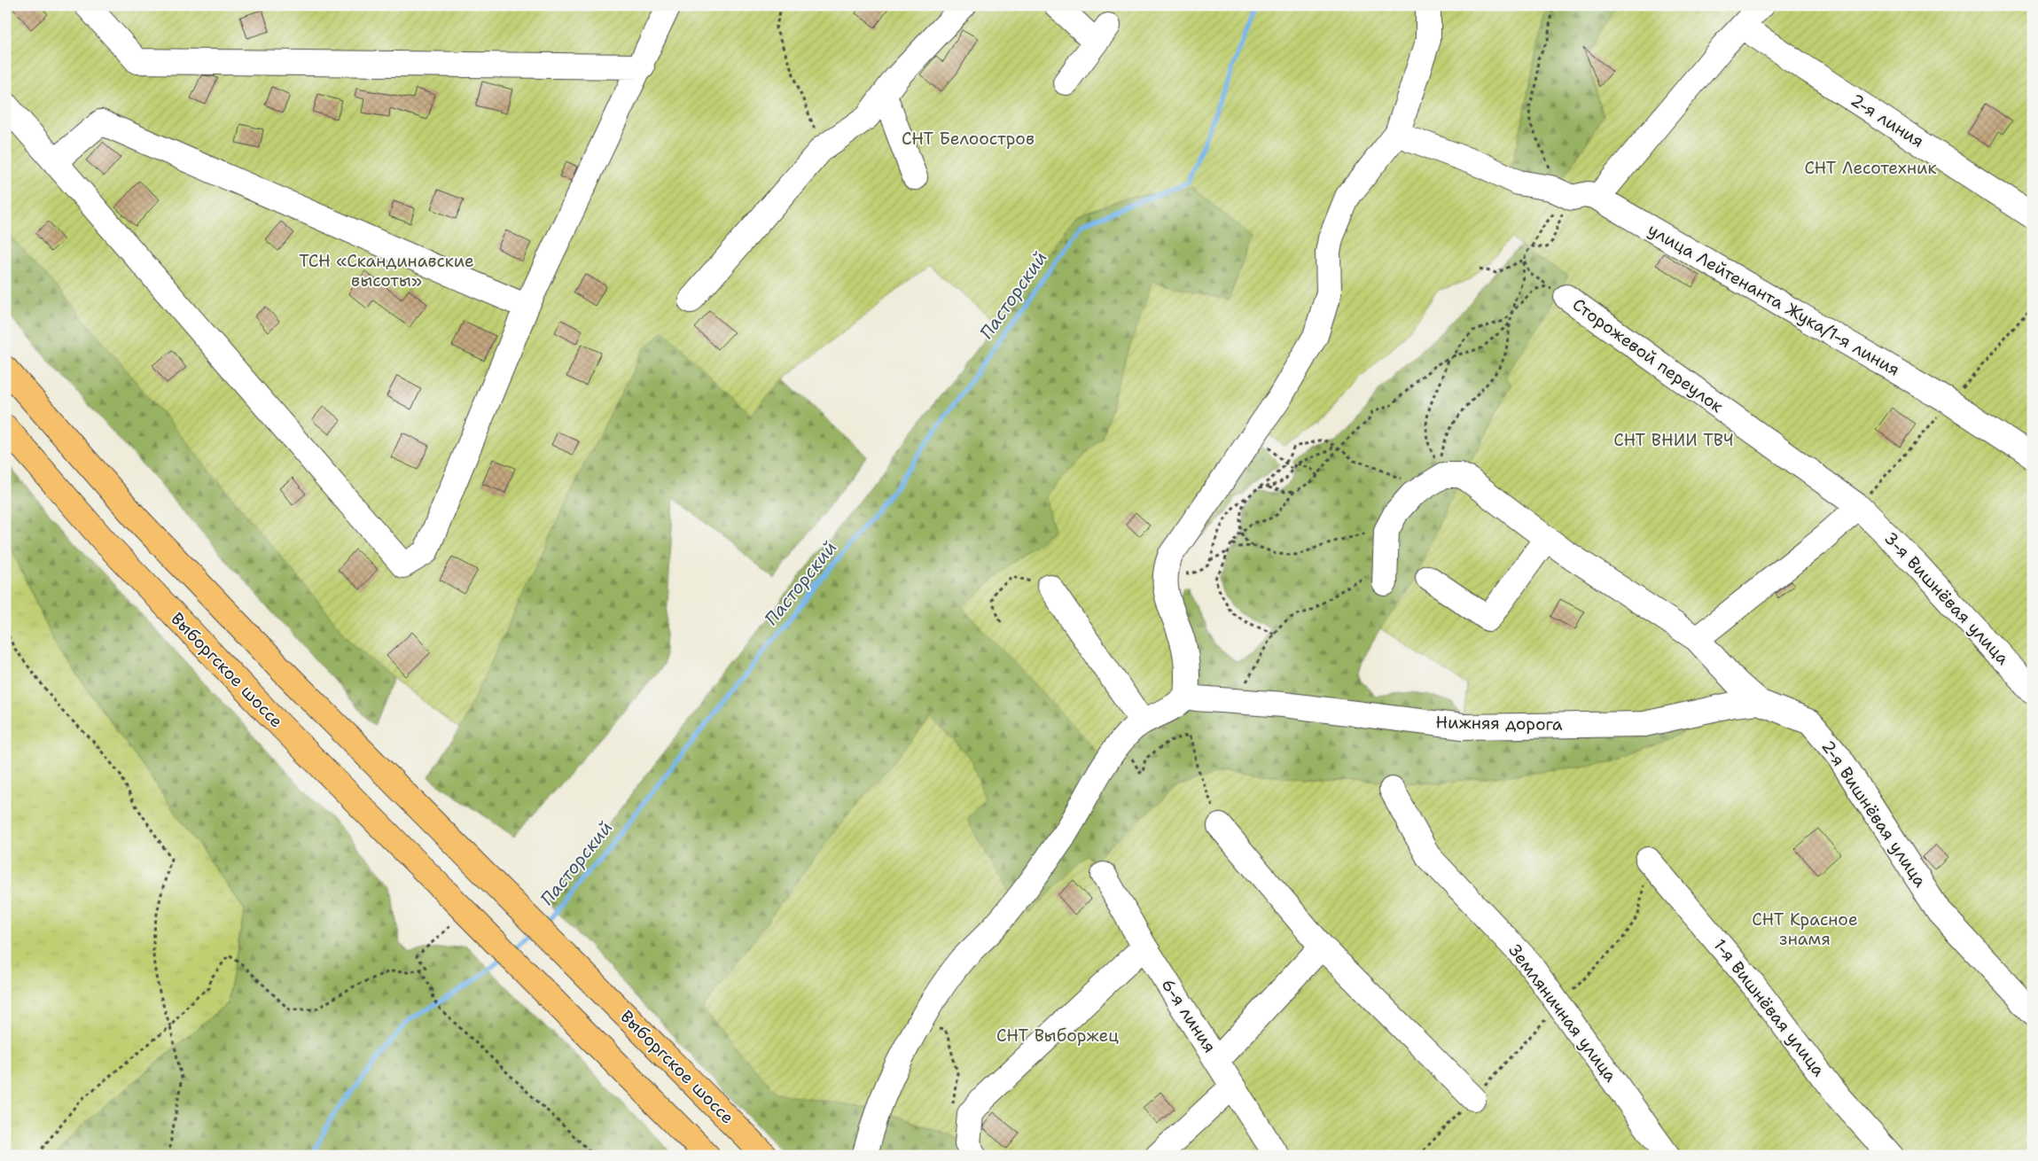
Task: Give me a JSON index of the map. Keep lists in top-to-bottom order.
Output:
{
  "streets": {
    "main road": ["Выборгское шоссе"],
    "street": [
      "2-я линия",
      "улица Лейтенанта Жука/1-я линия",
      "Сторожевой переулок",
      "3-я Вишнёвая улица",
      "Нижняя дорога",
      "2-я Вишнёвая улица",
      "1-я Вишнёвая улица",
      "Земляничная улица",
      "6-я линия"
    ]
  },
  "crossings": [
    ["Сторожевой переулок", "3-я Вишнёвая улица"],
    ["Нижняя дорога", "2-я Вишнёвая улица"]
  ],
  "water": ["Пасторский"],
  "parks": [
    "СНТ Белоостров",
    "СНТ Лесотехник",
    "ТСН «Скандинавские высоты»",
    "СНТ ВНИИ ТВЧ",
    "СНТ Красное знамя",
    "СНТ Выборжец"
  ]
}
